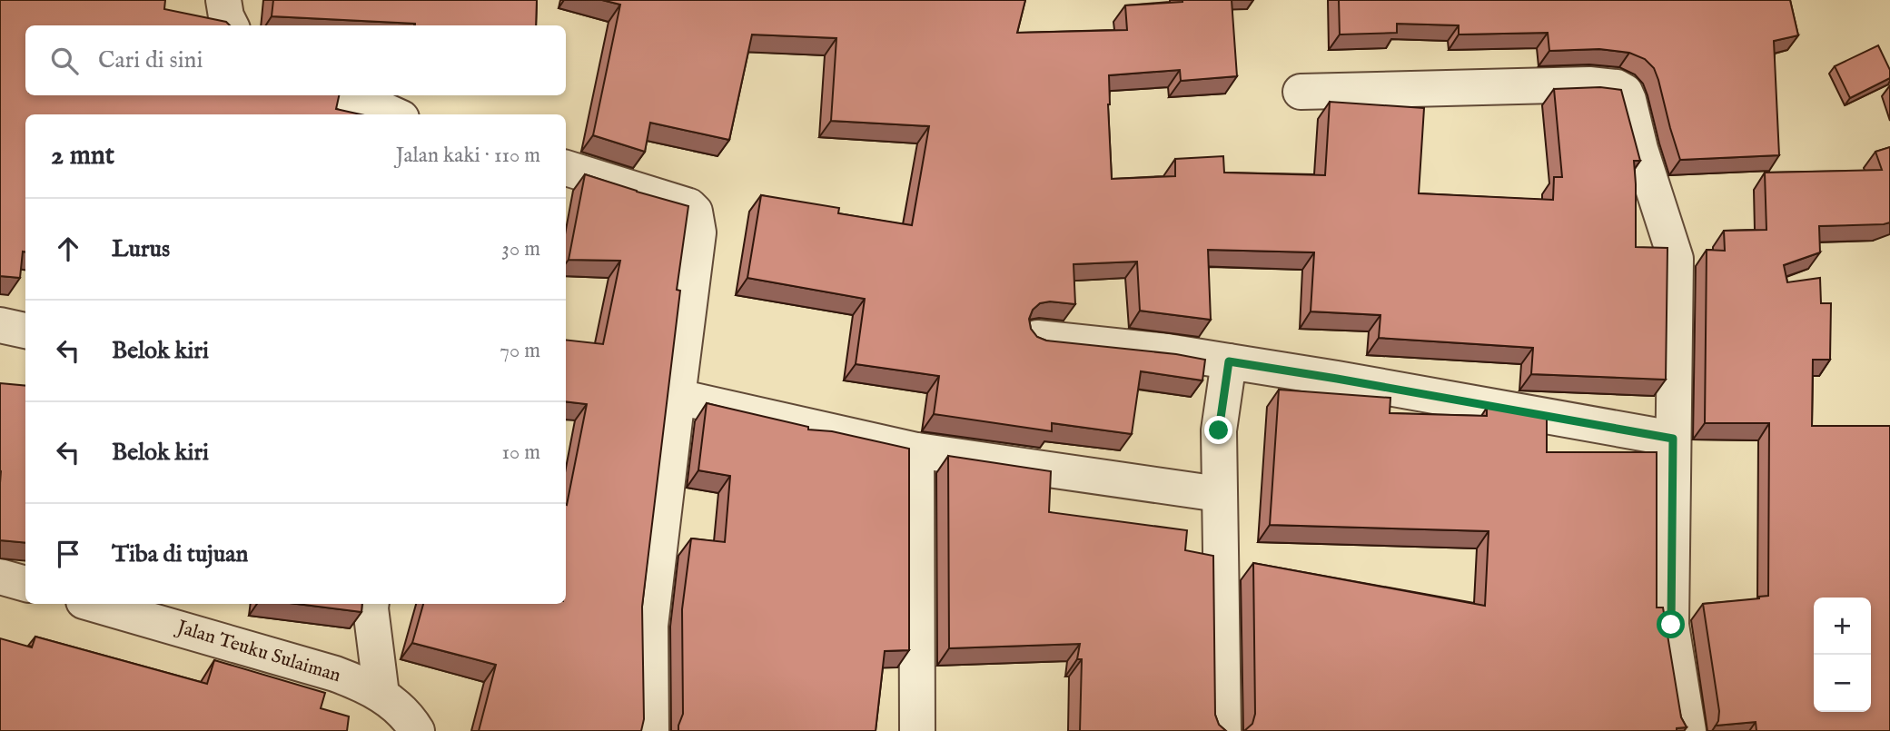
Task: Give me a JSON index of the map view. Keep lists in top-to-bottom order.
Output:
{
  "streets": {
    "street": ["Jalan Teuku Sulaiman"]
  },
  "page": {
    "search": "Cari di sini",
    "heading": ["2 mnt", "Jalan kaki · 110 m"],
    "list": [
      ["Lurus", "30 m"],
      ["Belok kiri", "70 m"],
      ["Belok kiri", "10 m"],
      "Tiba di tujuan"
    ],
    "map_buttons": ["+", "−"]
  }
}
